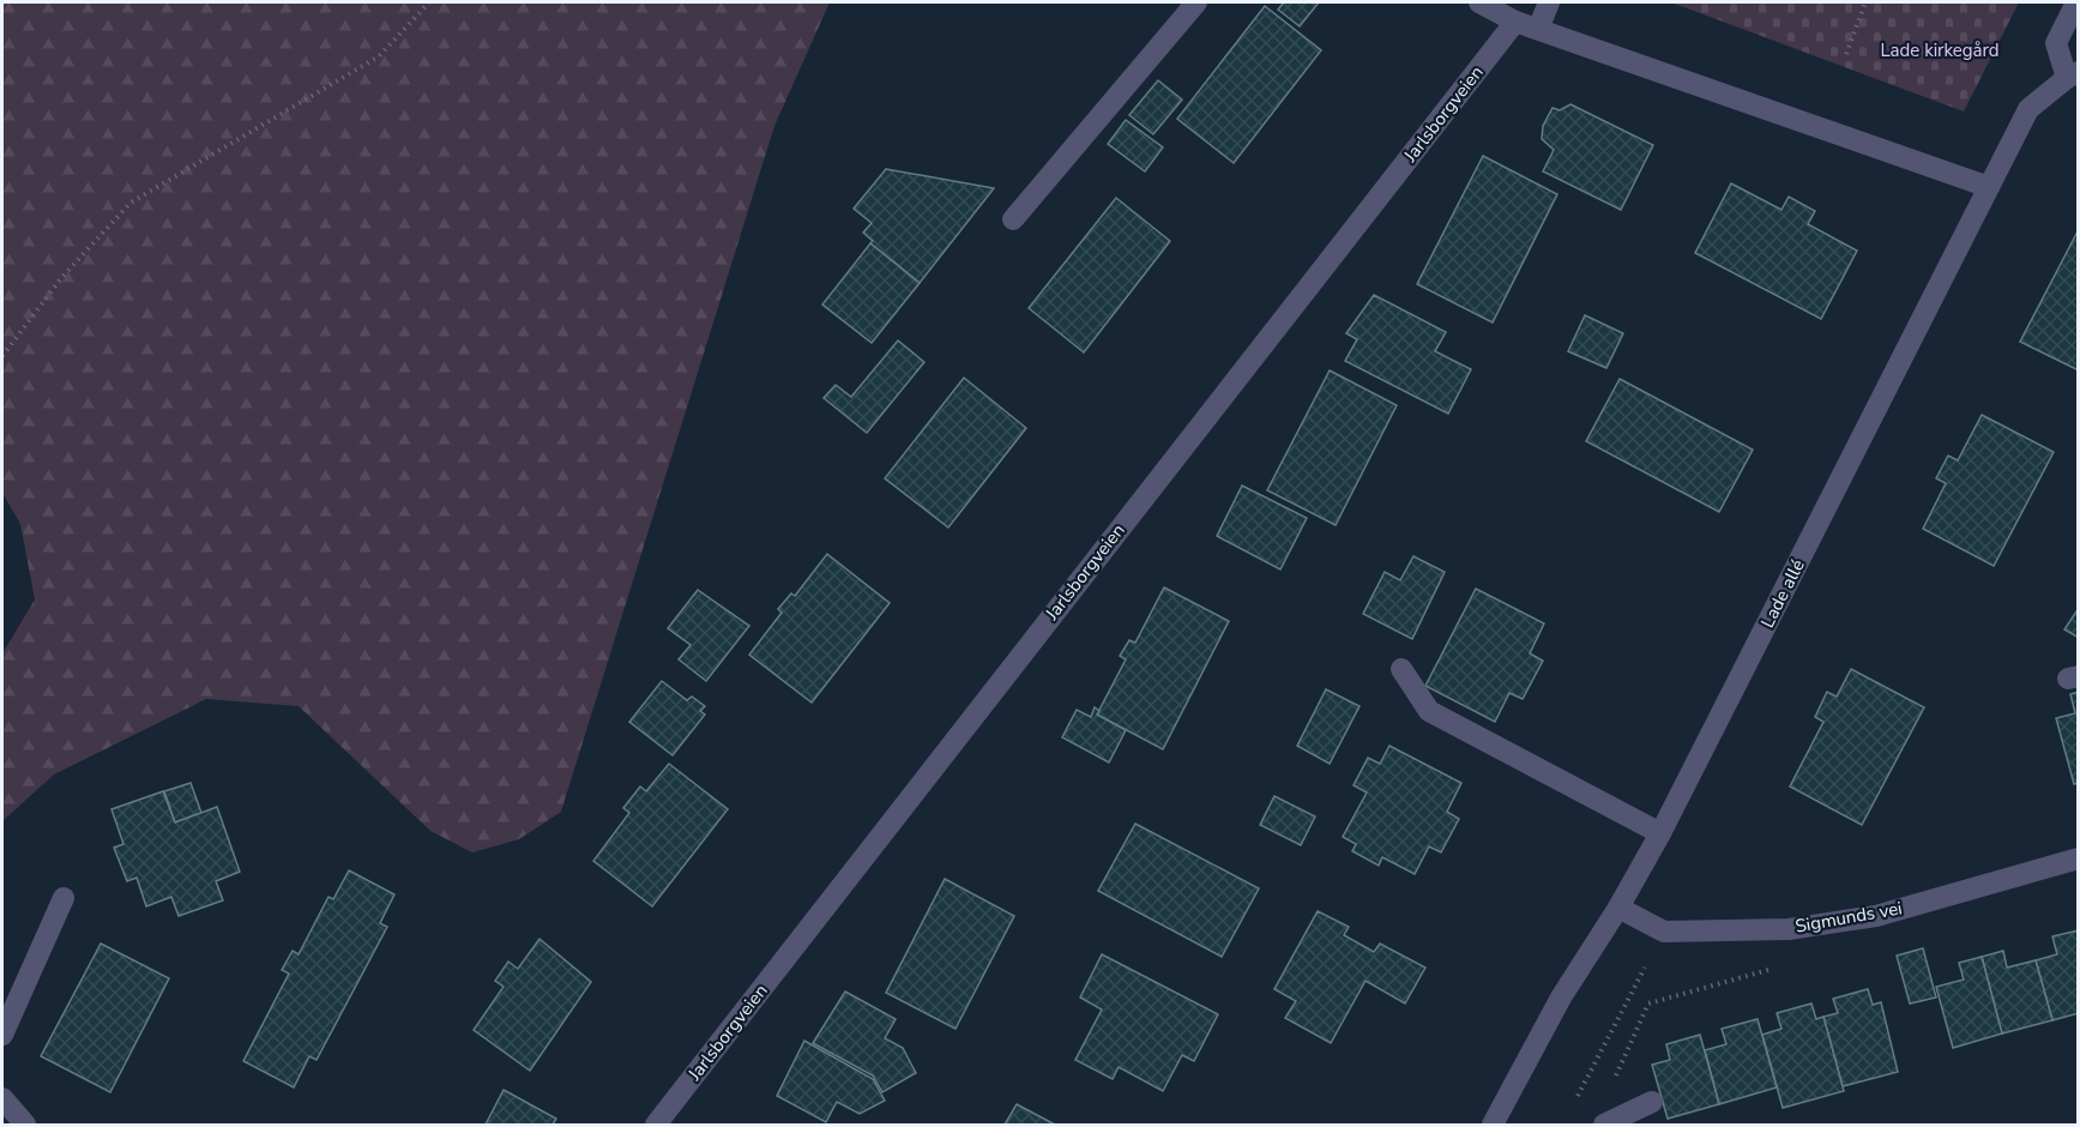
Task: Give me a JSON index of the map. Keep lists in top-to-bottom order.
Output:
{
  "streets": {
    "street": ["Jarlsborgveien", "Lade allé", "Sigmunds vei"]
  },
  "crossings": [
    ["Lade allé", "Sigmunds vei"]
  ],
  "parks": ["Lade kirkegård"]
}
